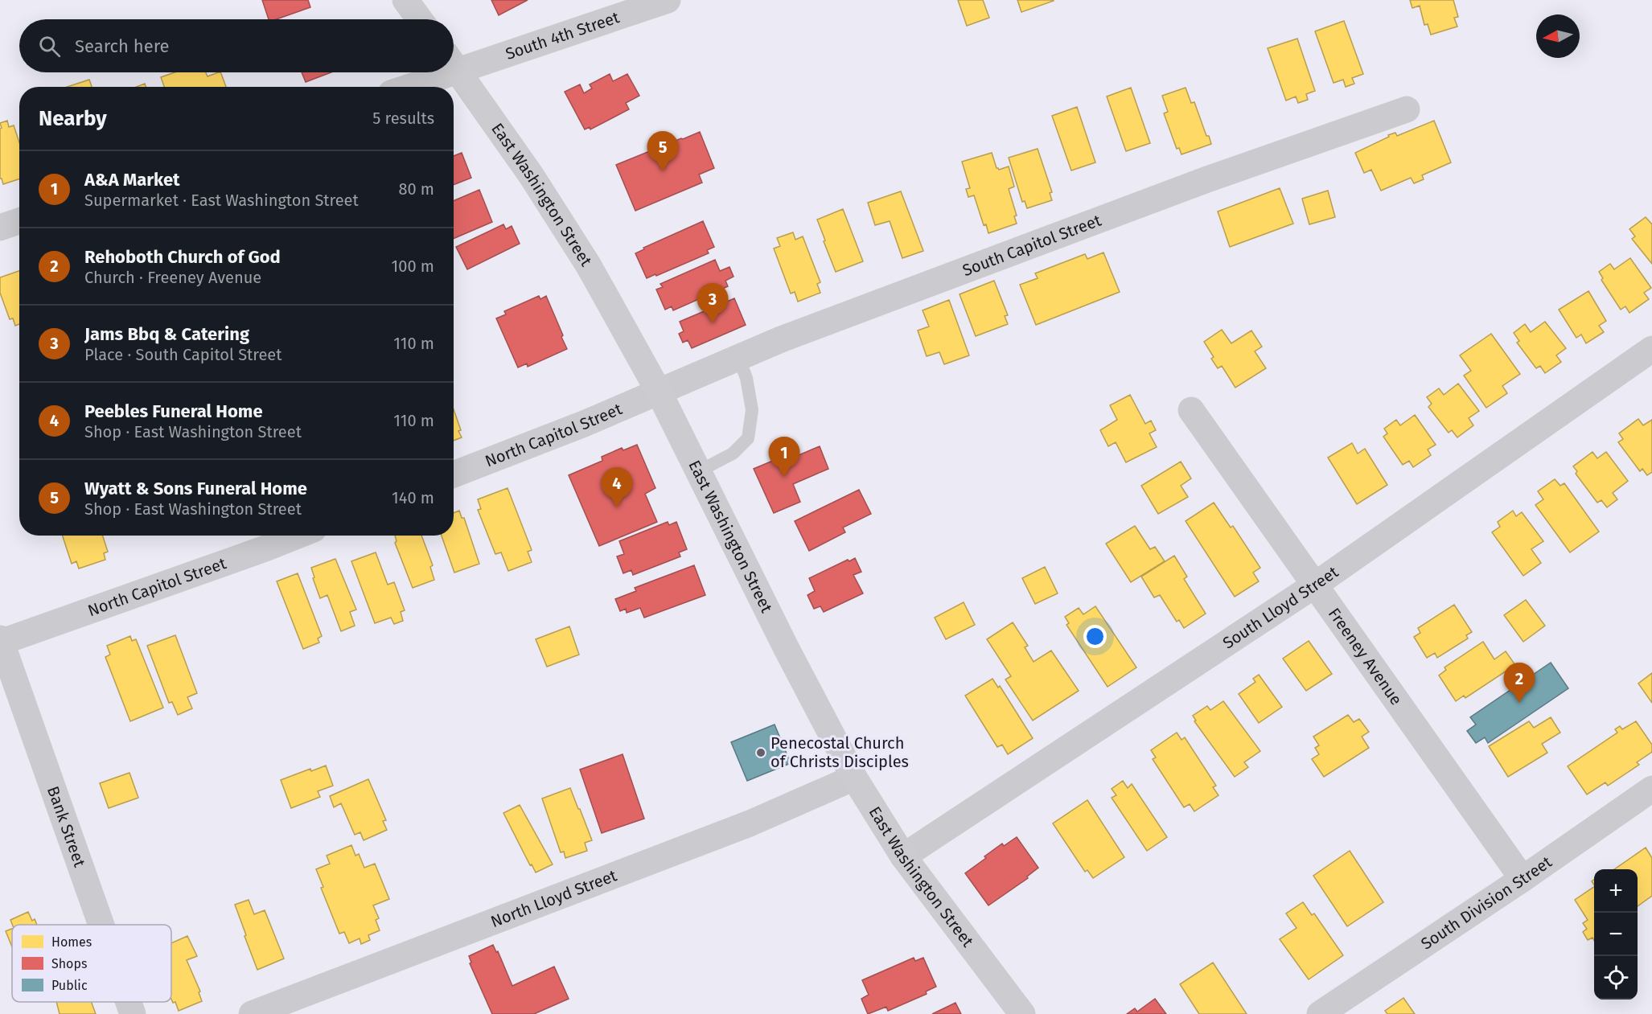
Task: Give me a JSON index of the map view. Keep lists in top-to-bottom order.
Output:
{
  "streets": {
    "main road": ["East Washington Street"],
    "street": [
      "South 4th Street",
      "South Capitol Street",
      "North Capitol Street",
      "South Lloyd Street",
      "Freeney Avenue",
      "Bank Street",
      "North Lloyd Street",
      "South Division Street"
    ]
  },
  "crossings": [
    ["East Washington Street", "South Capitol Street"],
    ["East Washington Street", "North Capitol Street"],
    ["East Washington Street", "South Lloyd Street"],
    ["East Washington Street", "North Lloyd Street"],
    ["South Capitol Street", "North Capitol Street"],
    ["North Capitol Street", "Bank Street"],
    ["South Lloyd Street", "Freeney Avenue"],
    ["Freeney Avenue", "South Division Street"]
  ],
  "places": ["Penecostal Church of Christs Disciples"],
  "legend": ["Homes", "Shops", "Public"],
  "north": "left",
  "page": {
    "search": "Search here",
    "heading": ["Nearby", "5 results"],
    "pins": [
      "5",
      "3",
      "1",
      "4",
      "2"
    ],
    "list": [
      {
        "mark": "1",
        "name": "A&A Market",
        "note": "Supermarket · East Washington Street",
        "value": "80 m"
      },
      {
        "mark": "2",
        "name": "Rehoboth Church of God",
        "note": "Church · Freeney Avenue",
        "value": "100 m"
      },
      {
        "mark": "3",
        "name": "Jams Bbq & Catering",
        "note": "Place · South Capitol Street",
        "value": "110 m"
      },
      {
        "mark": "4",
        "name": "Peebles Funeral Home",
        "note": "Shop · East Washington Street",
        "value": "110 m"
      },
      {
        "mark": "5",
        "name": "Wyatt & Sons Funeral Home",
        "note": "Shop · East Washington Street",
        "value": "140 m"
      }
    ],
    "map_buttons": ["+", "−"]
  }
}
